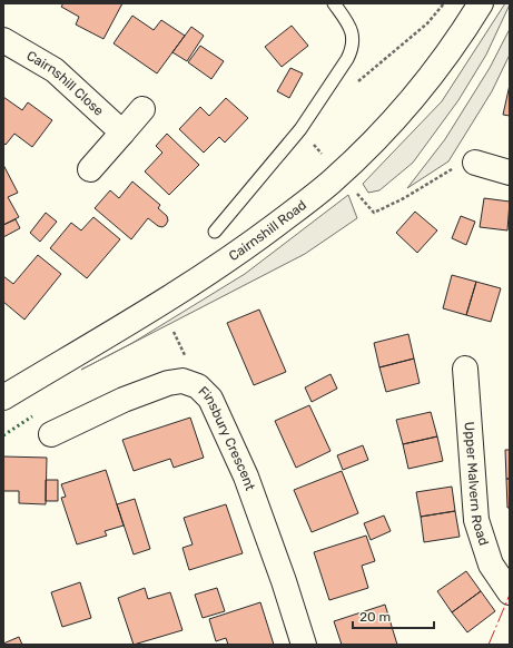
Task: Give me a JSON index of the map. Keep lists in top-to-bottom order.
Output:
{
  "streets": {
    "street": [
      "Cairnshill Close",
      "Cairnshill Road",
      "Finsbury Crescent",
      "Upper Malvern Road"
    ]
  },
  "scale_bar": "20 m"
}
